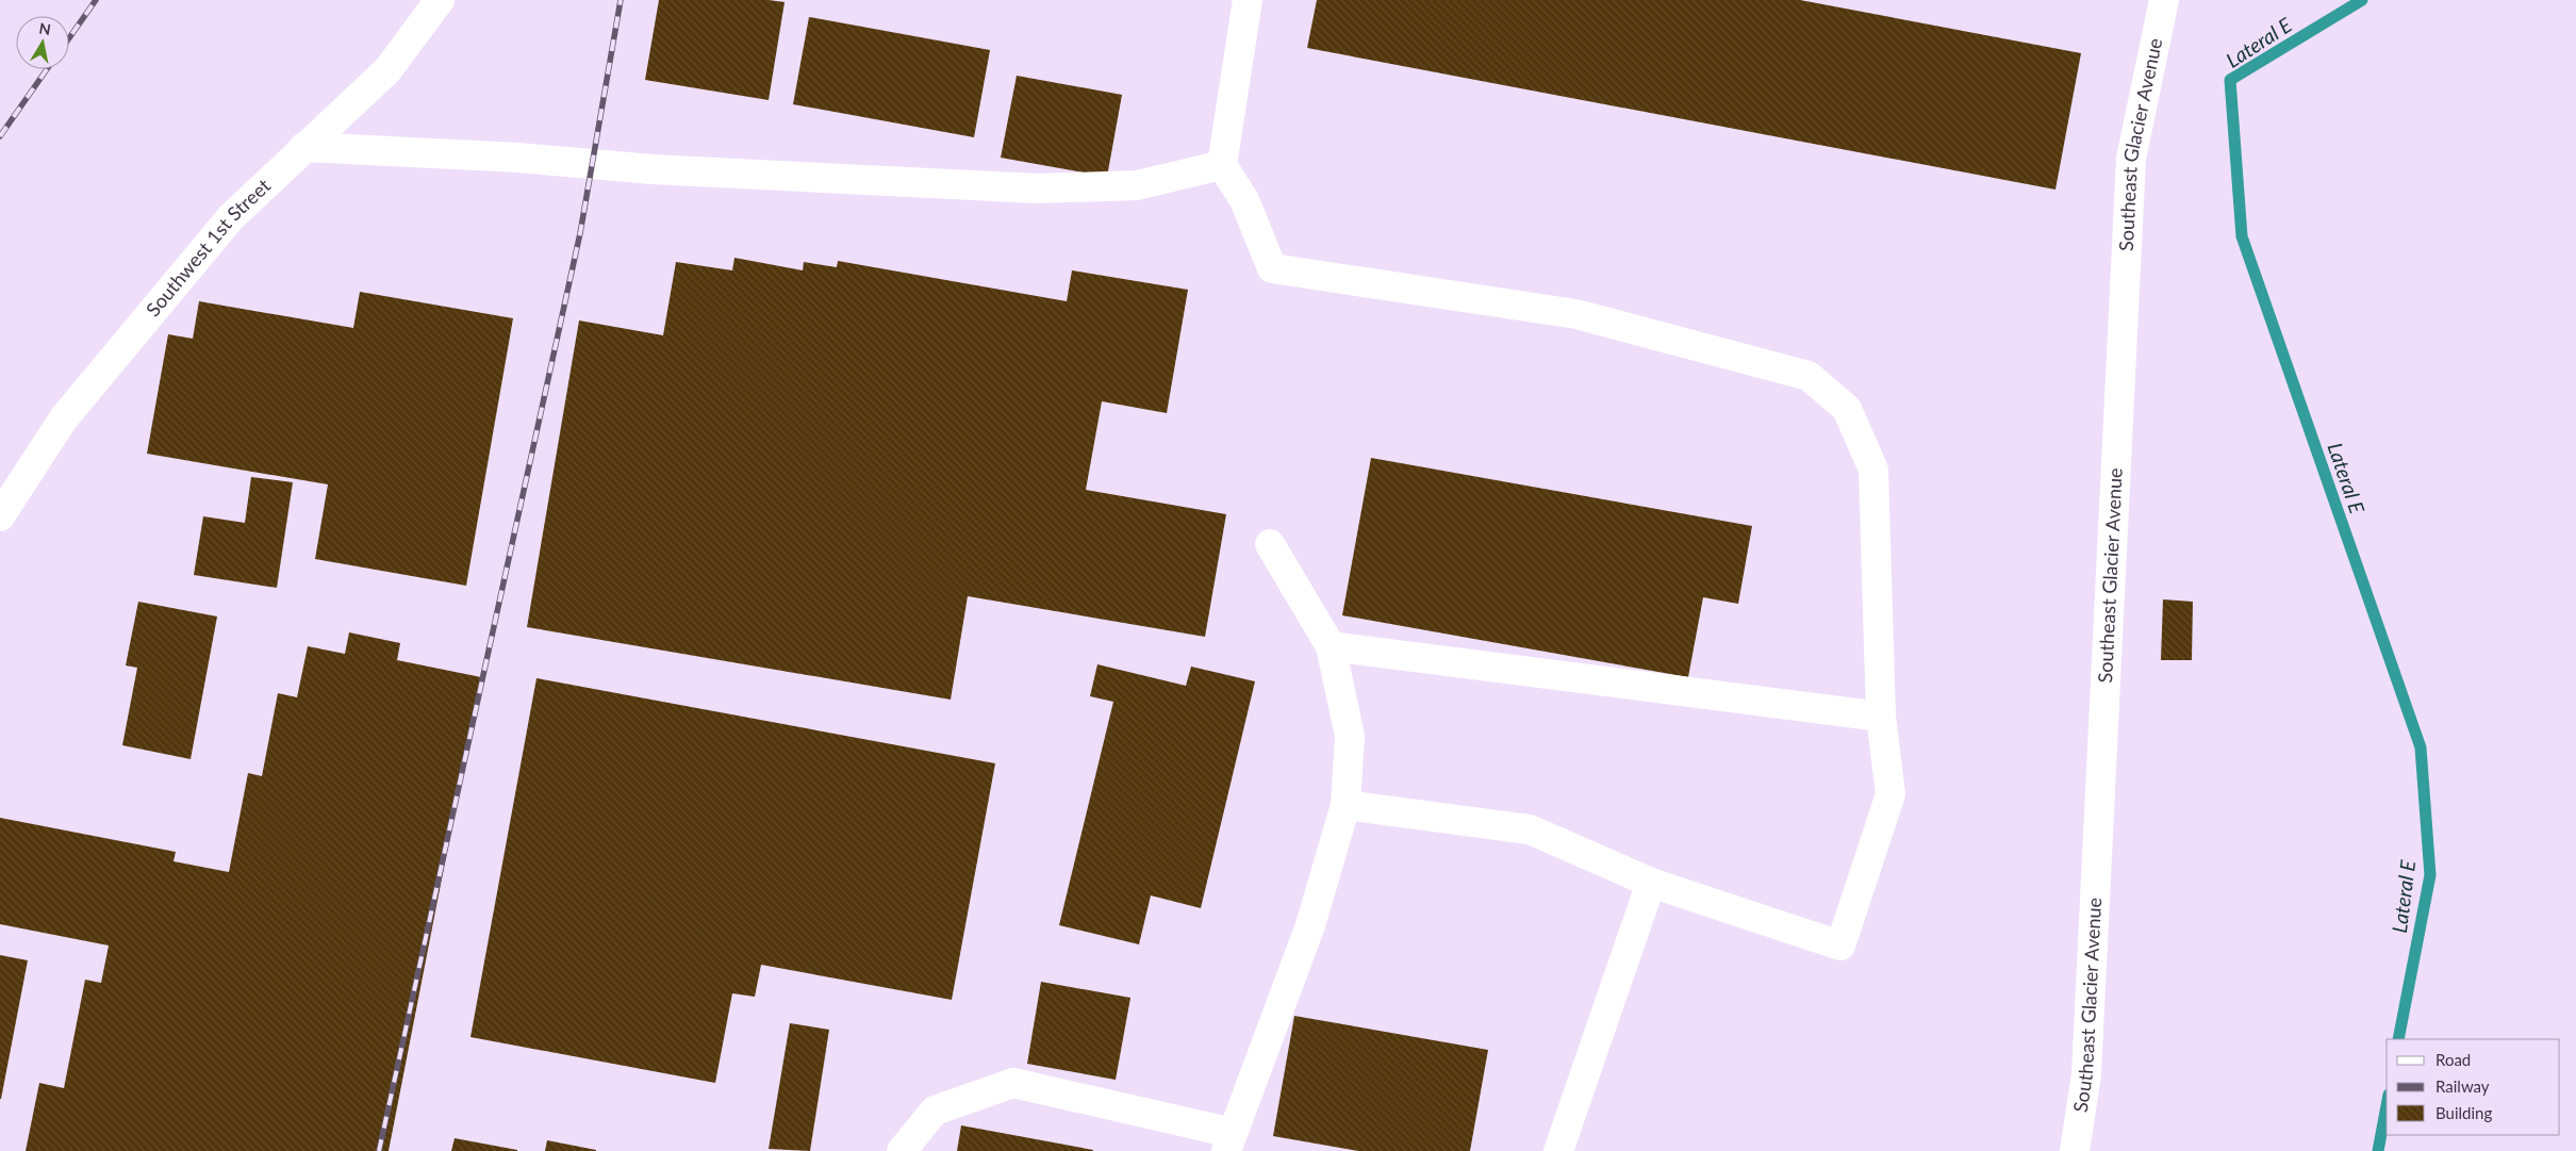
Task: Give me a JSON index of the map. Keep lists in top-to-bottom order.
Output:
{
  "streets": {
    "street": ["Southeast Glacier Avenue", "Southwest 1st Street"]
  },
  "water": ["Lateral E"],
  "legend": ["Road", "Railway", "Building"],
  "north": "top"
}
